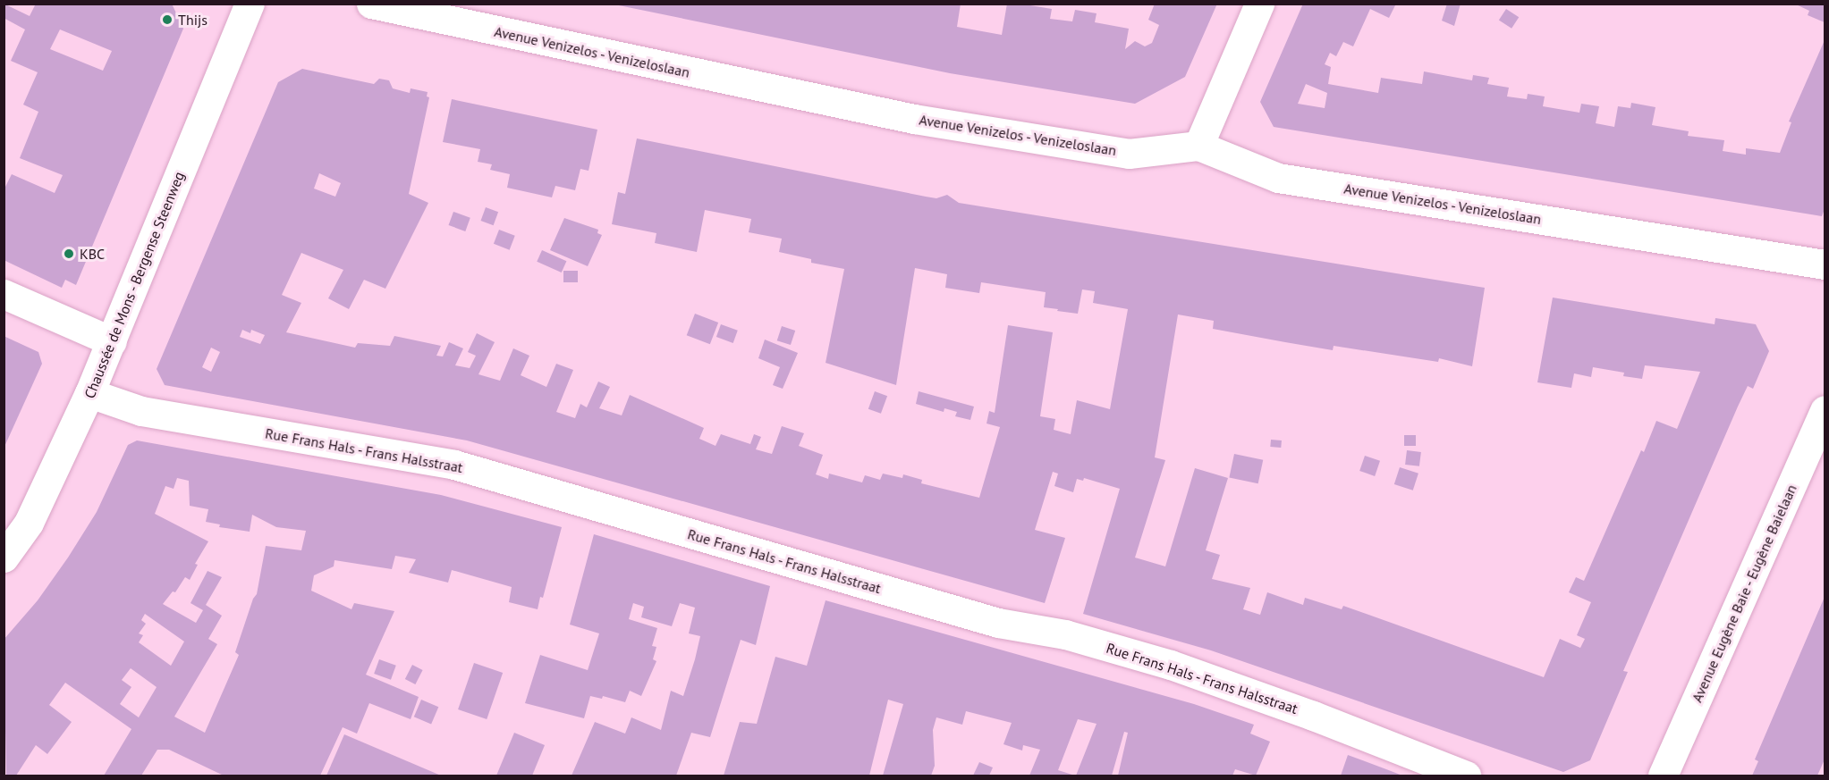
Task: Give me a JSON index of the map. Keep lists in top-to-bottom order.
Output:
{
  "streets": {
    "street": [
      "Avenue Venizelos - Venizeloslaan",
      "Chaussée de Mons - Bergense Steenweg",
      "Rue Frans Hals - Frans Halsstraat",
      "Avenue Eugène Baie - Eugène Baielaan"
    ]
  },
  "crossings": [
    ["Chaussée de Mons - Bergense Steenweg", "Rue Frans Hals - Frans Halsstraat"]
  ],
  "places": ["Thijs", "KBC"]
}
